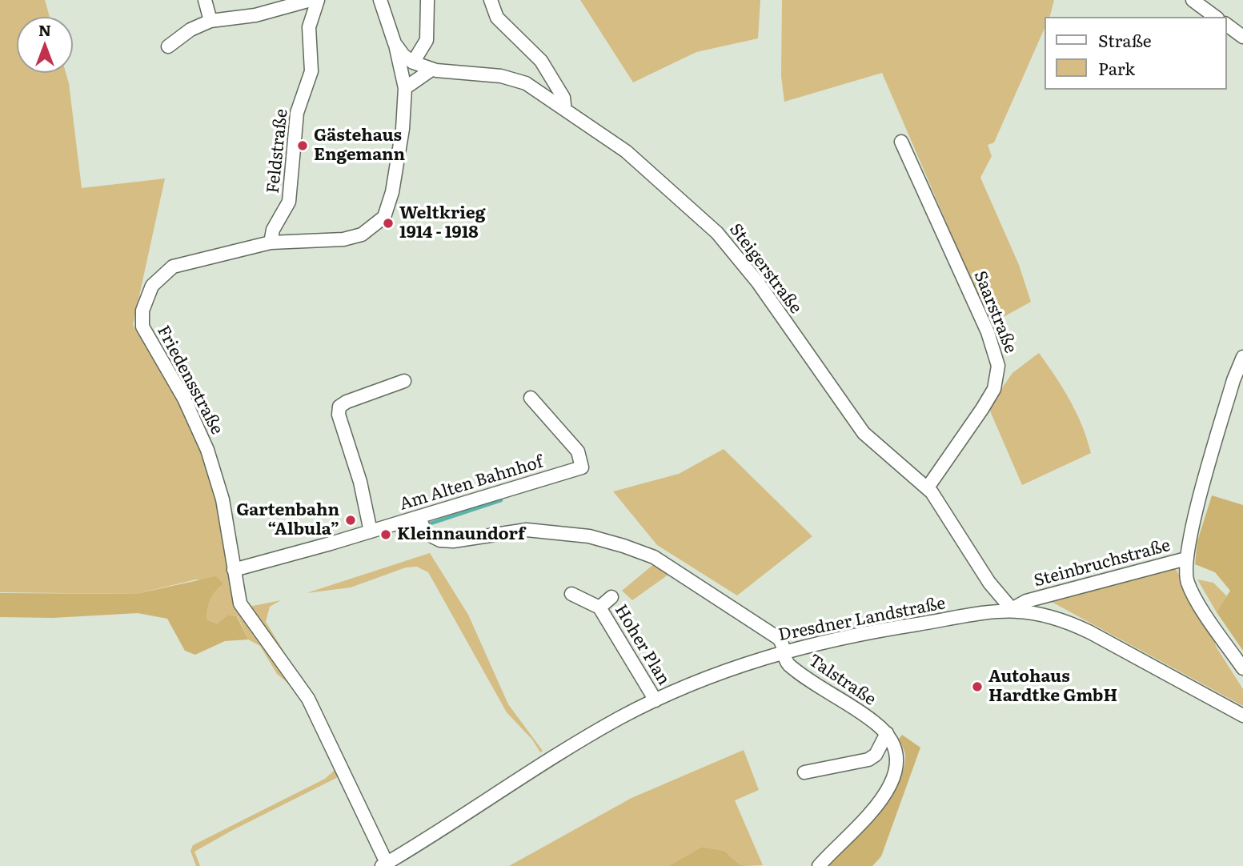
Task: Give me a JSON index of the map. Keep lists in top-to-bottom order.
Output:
{
  "streets": {
    "street": [
      "Feldstraße",
      "Steigerstraße",
      "Saarstraße",
      "Friedensstraße",
      "Am Alten Bahnhof",
      "Steinbruchstraße",
      "Dresdner Landstraße",
      "Hoher Plan",
      "Talstraße"
    ]
  },
  "crossings": [
    ["Feldstraße", "Friedensstraße"],
    ["Steigerstraße", "Saarstraße"],
    ["Steigerstraße", "Friedensstraße"],
    ["Steigerstraße", "Steinbruchstraße"],
    ["Steigerstraße", "Dresdner Landstraße"],
    ["Friedensstraße", "Am Alten Bahnhof"],
    ["Friedensstraße", "Dresdner Landstraße"],
    ["Am Alten Bahnhof", "Talstraße"],
    ["Steinbruchstraße", "Dresdner Landstraße"],
    ["Dresdner Landstraße", "Hoher Plan"],
    ["Dresdner Landstraße", "Talstraße"]
  ],
  "places": [
    "Gästehaus Engemann",
    "Weltkrieg 1914 - 1918",
    "Gartenbahn “Albula”",
    "Kleinnaundorf",
    "Autohaus Hardtke GmbH"
  ],
  "legend": ["Straße", "Park"],
  "north": "top"
}
